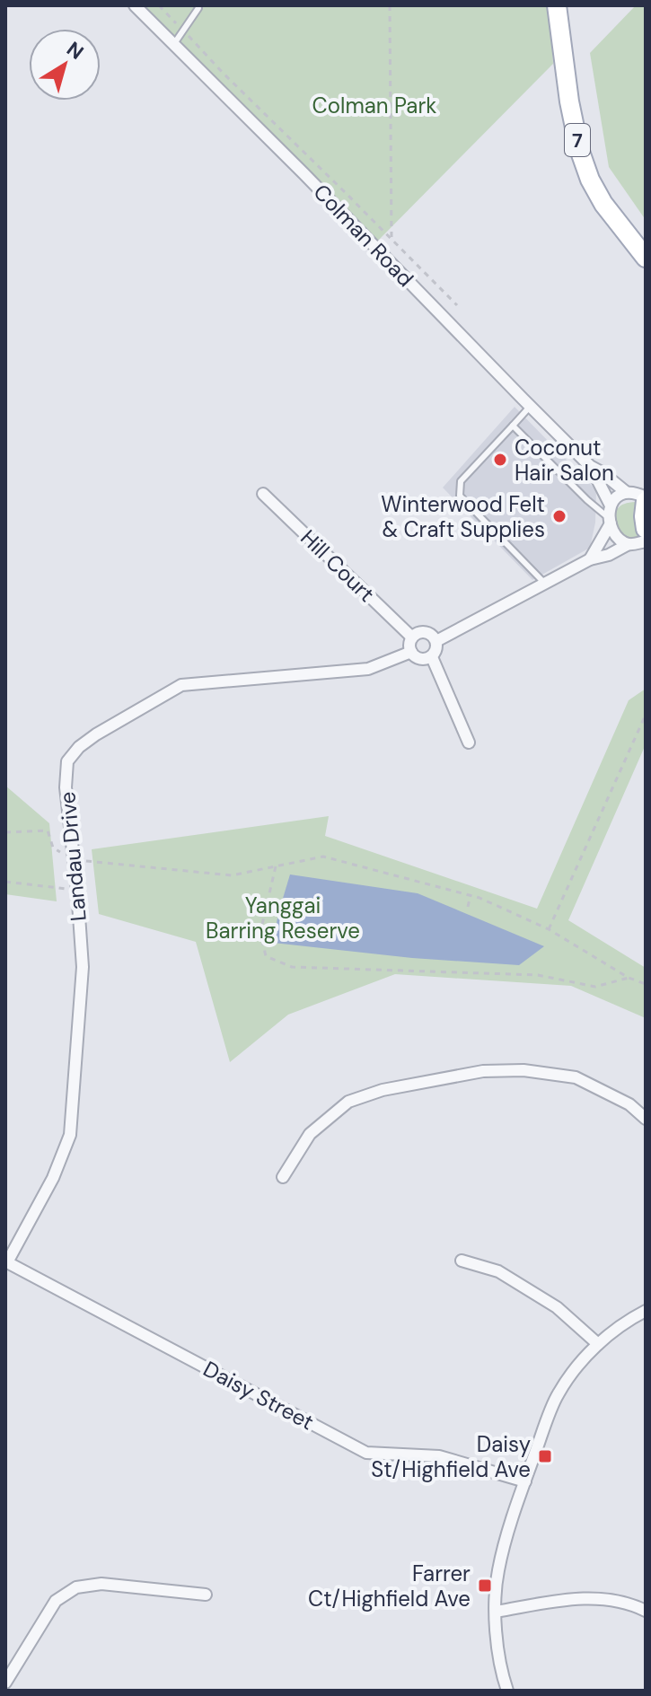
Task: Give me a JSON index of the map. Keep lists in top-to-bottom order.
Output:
{
  "streets": {
    "main road": ["7"],
    "street": [
      "Colman Road",
      "Hill Court",
      "Landau Drive",
      "Daisy Street"
    ]
  },
  "crossings": [
    ["Hill Court", "Landau Drive"],
    ["Landau Drive", "Daisy Street"]
  ],
  "parks": ["Colman Park", "Yanggai Barring Reserve"],
  "places": {
    "other": ["Coconut Hair Salon", "Winterwood Felt & Craft Supplies"],
    "transit": ["Daisy St/Highfield Ave", "Farrer Ct/Highfield Ave"]
  },
  "north": "top right"
}
